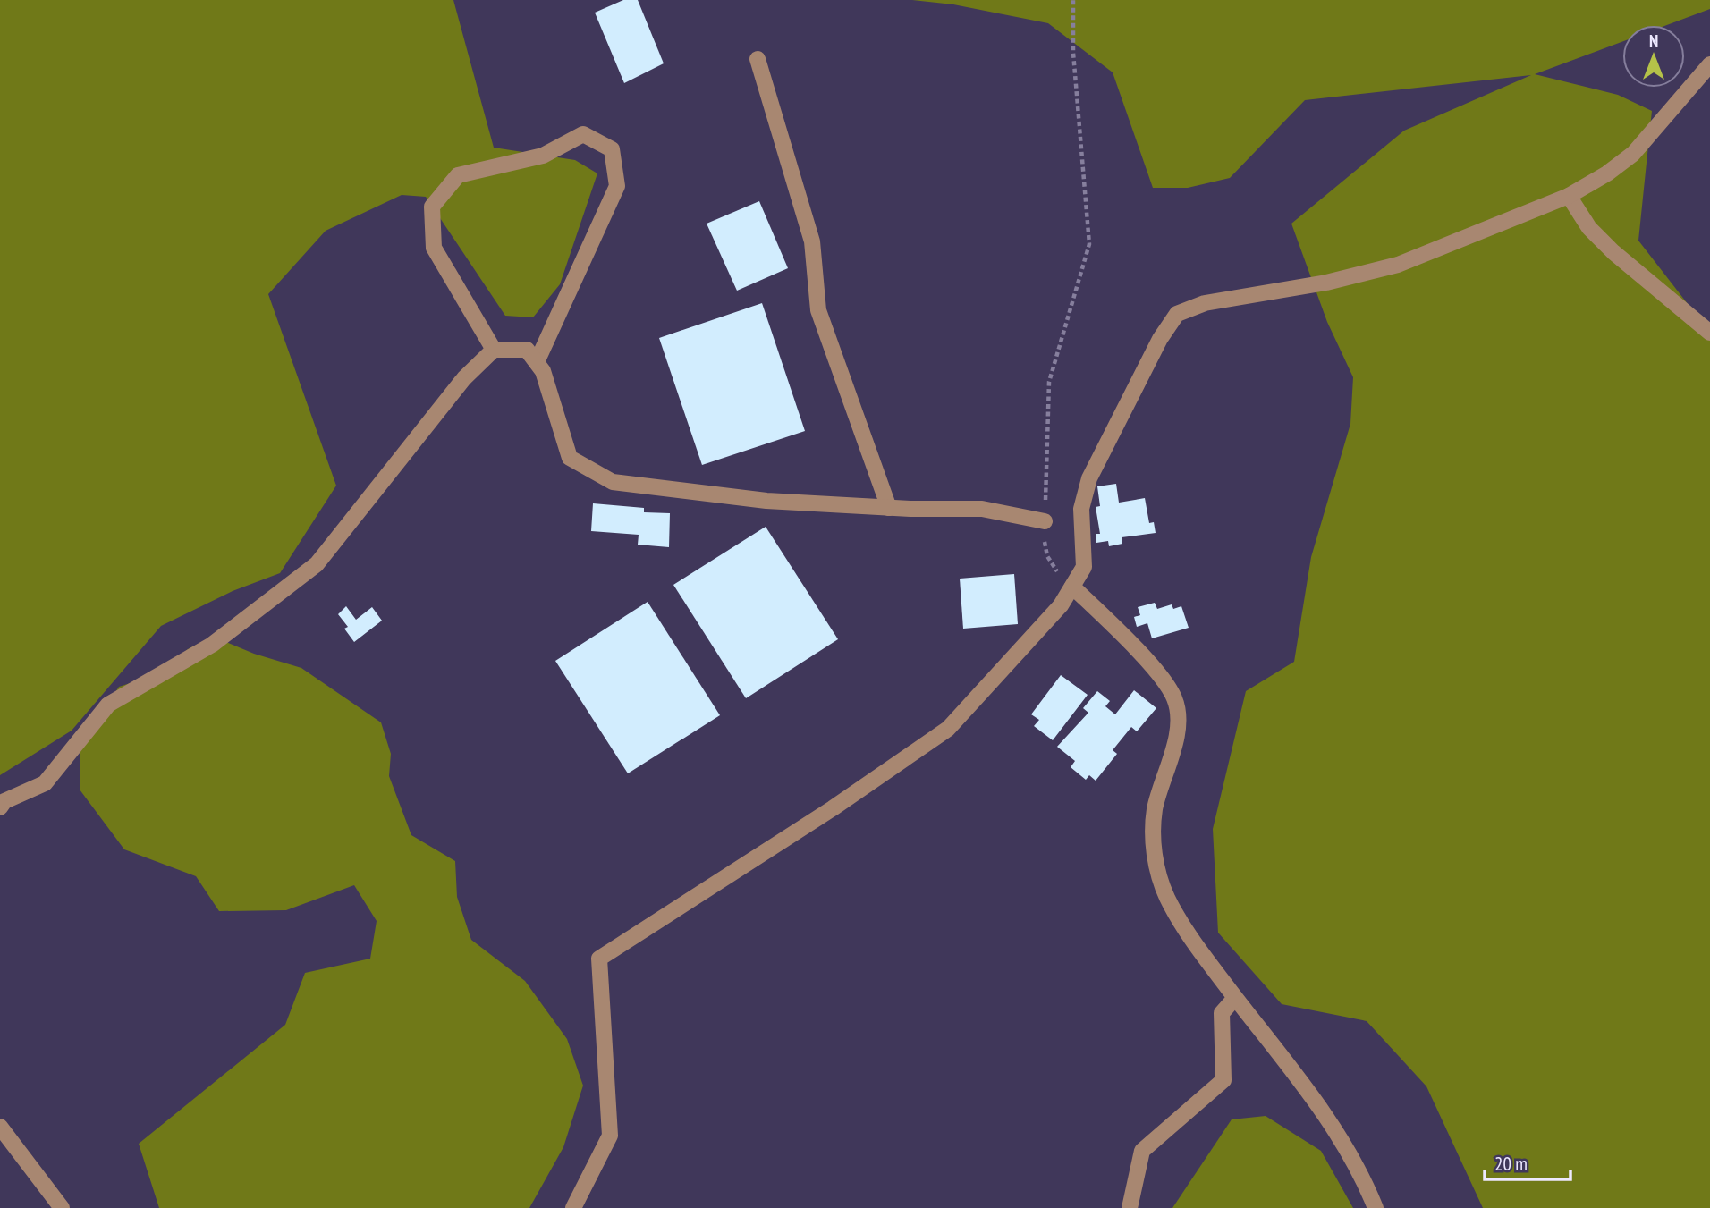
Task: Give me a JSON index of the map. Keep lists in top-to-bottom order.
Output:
{
  "scale_bar": "20 m",
  "north": "top"
}
